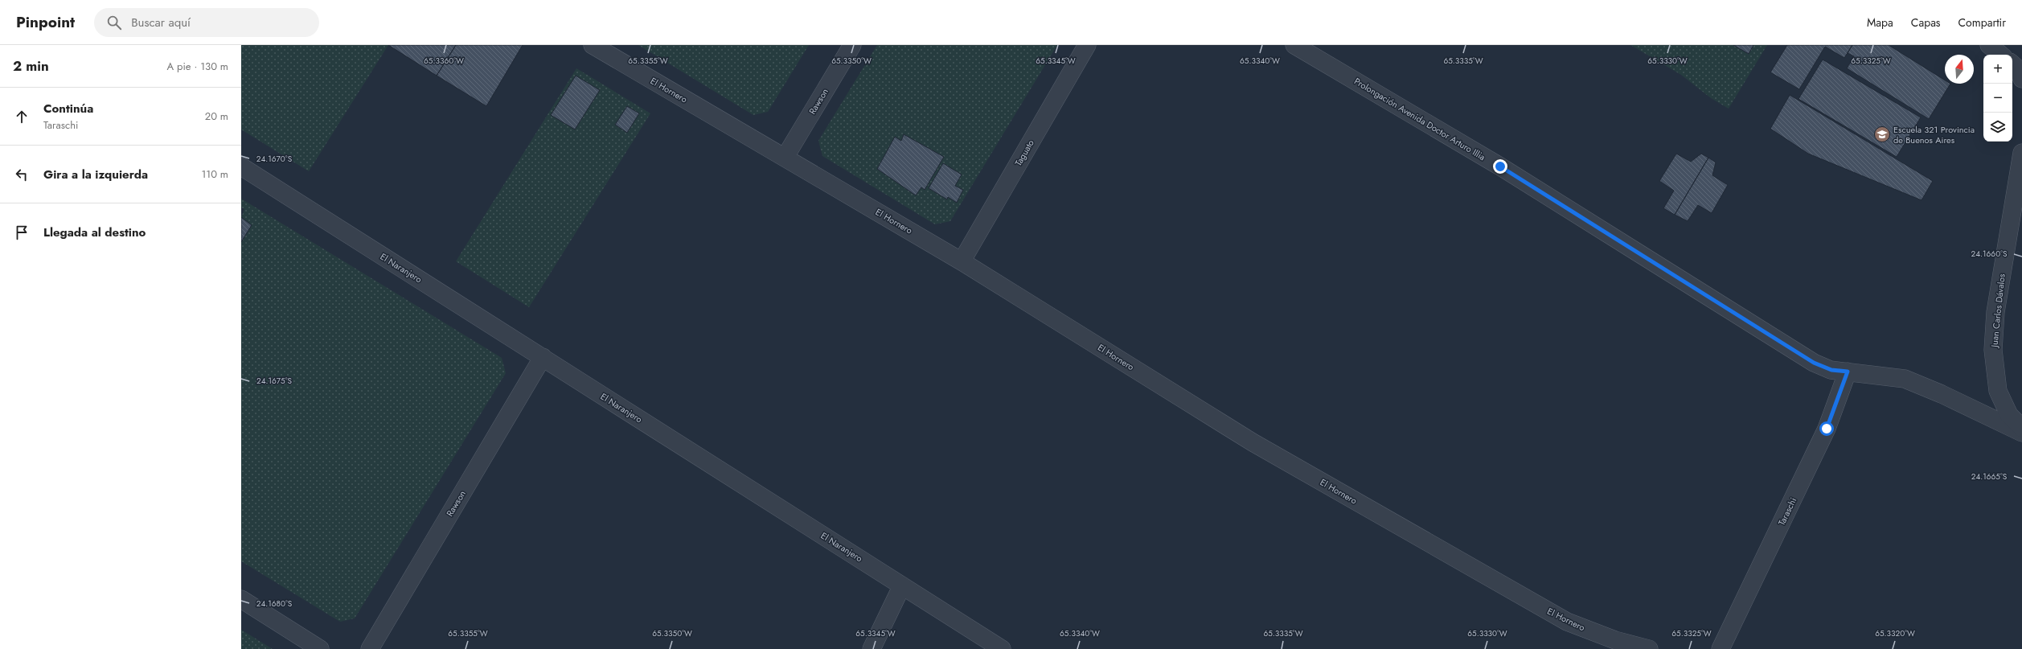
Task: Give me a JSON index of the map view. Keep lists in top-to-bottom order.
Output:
{
  "streets": {
    "street": [
      "El Hornero",
      "Rawson",
      "Prolongación Avenida Doctor Arturo Illia",
      "Taguato",
      "El Naranjero",
      "Juan Carlos Dávalos",
      "Taraschi"
    ]
  },
  "crossings": [
    ["El Hornero", "Rawson"],
    ["El Hornero", "Taguato"],
    ["Rawson", "El Naranjero"],
    ["Prolongación Avenida Doctor Arturo Illia", "Taraschi"]
  ],
  "places": {
    "school or university": ["Escuela 321 Provincia de Buenos Aires"]
  },
  "north": "top",
  "page": {
    "header": "Pinpoint",
    "search": "Buscar aquí",
    "nav": ["Mapa", "Capas", "Compartir"],
    "heading": ["2 min", "A pie · 130 m"],
    "map_buttons": ["+", "−"],
    "list": [
      ["Continúa", "Taraschi", "20 m"],
      ["Gira a la izquierda", "110 m"],
      "Llegada al destino"
    ]
  },
  "coordinates": [
    "65.3360°W",
    "65.3355°W",
    "65.3350°W",
    "65.3345°W",
    "65.3340°W",
    "65.3335°W",
    "65.3330°W",
    "65.3325°W",
    "24.1670°S",
    "24.1660°S",
    "24.1675°S",
    "24.1665°S",
    "24.1680°S",
    "65.3320°W"
  ]
}
